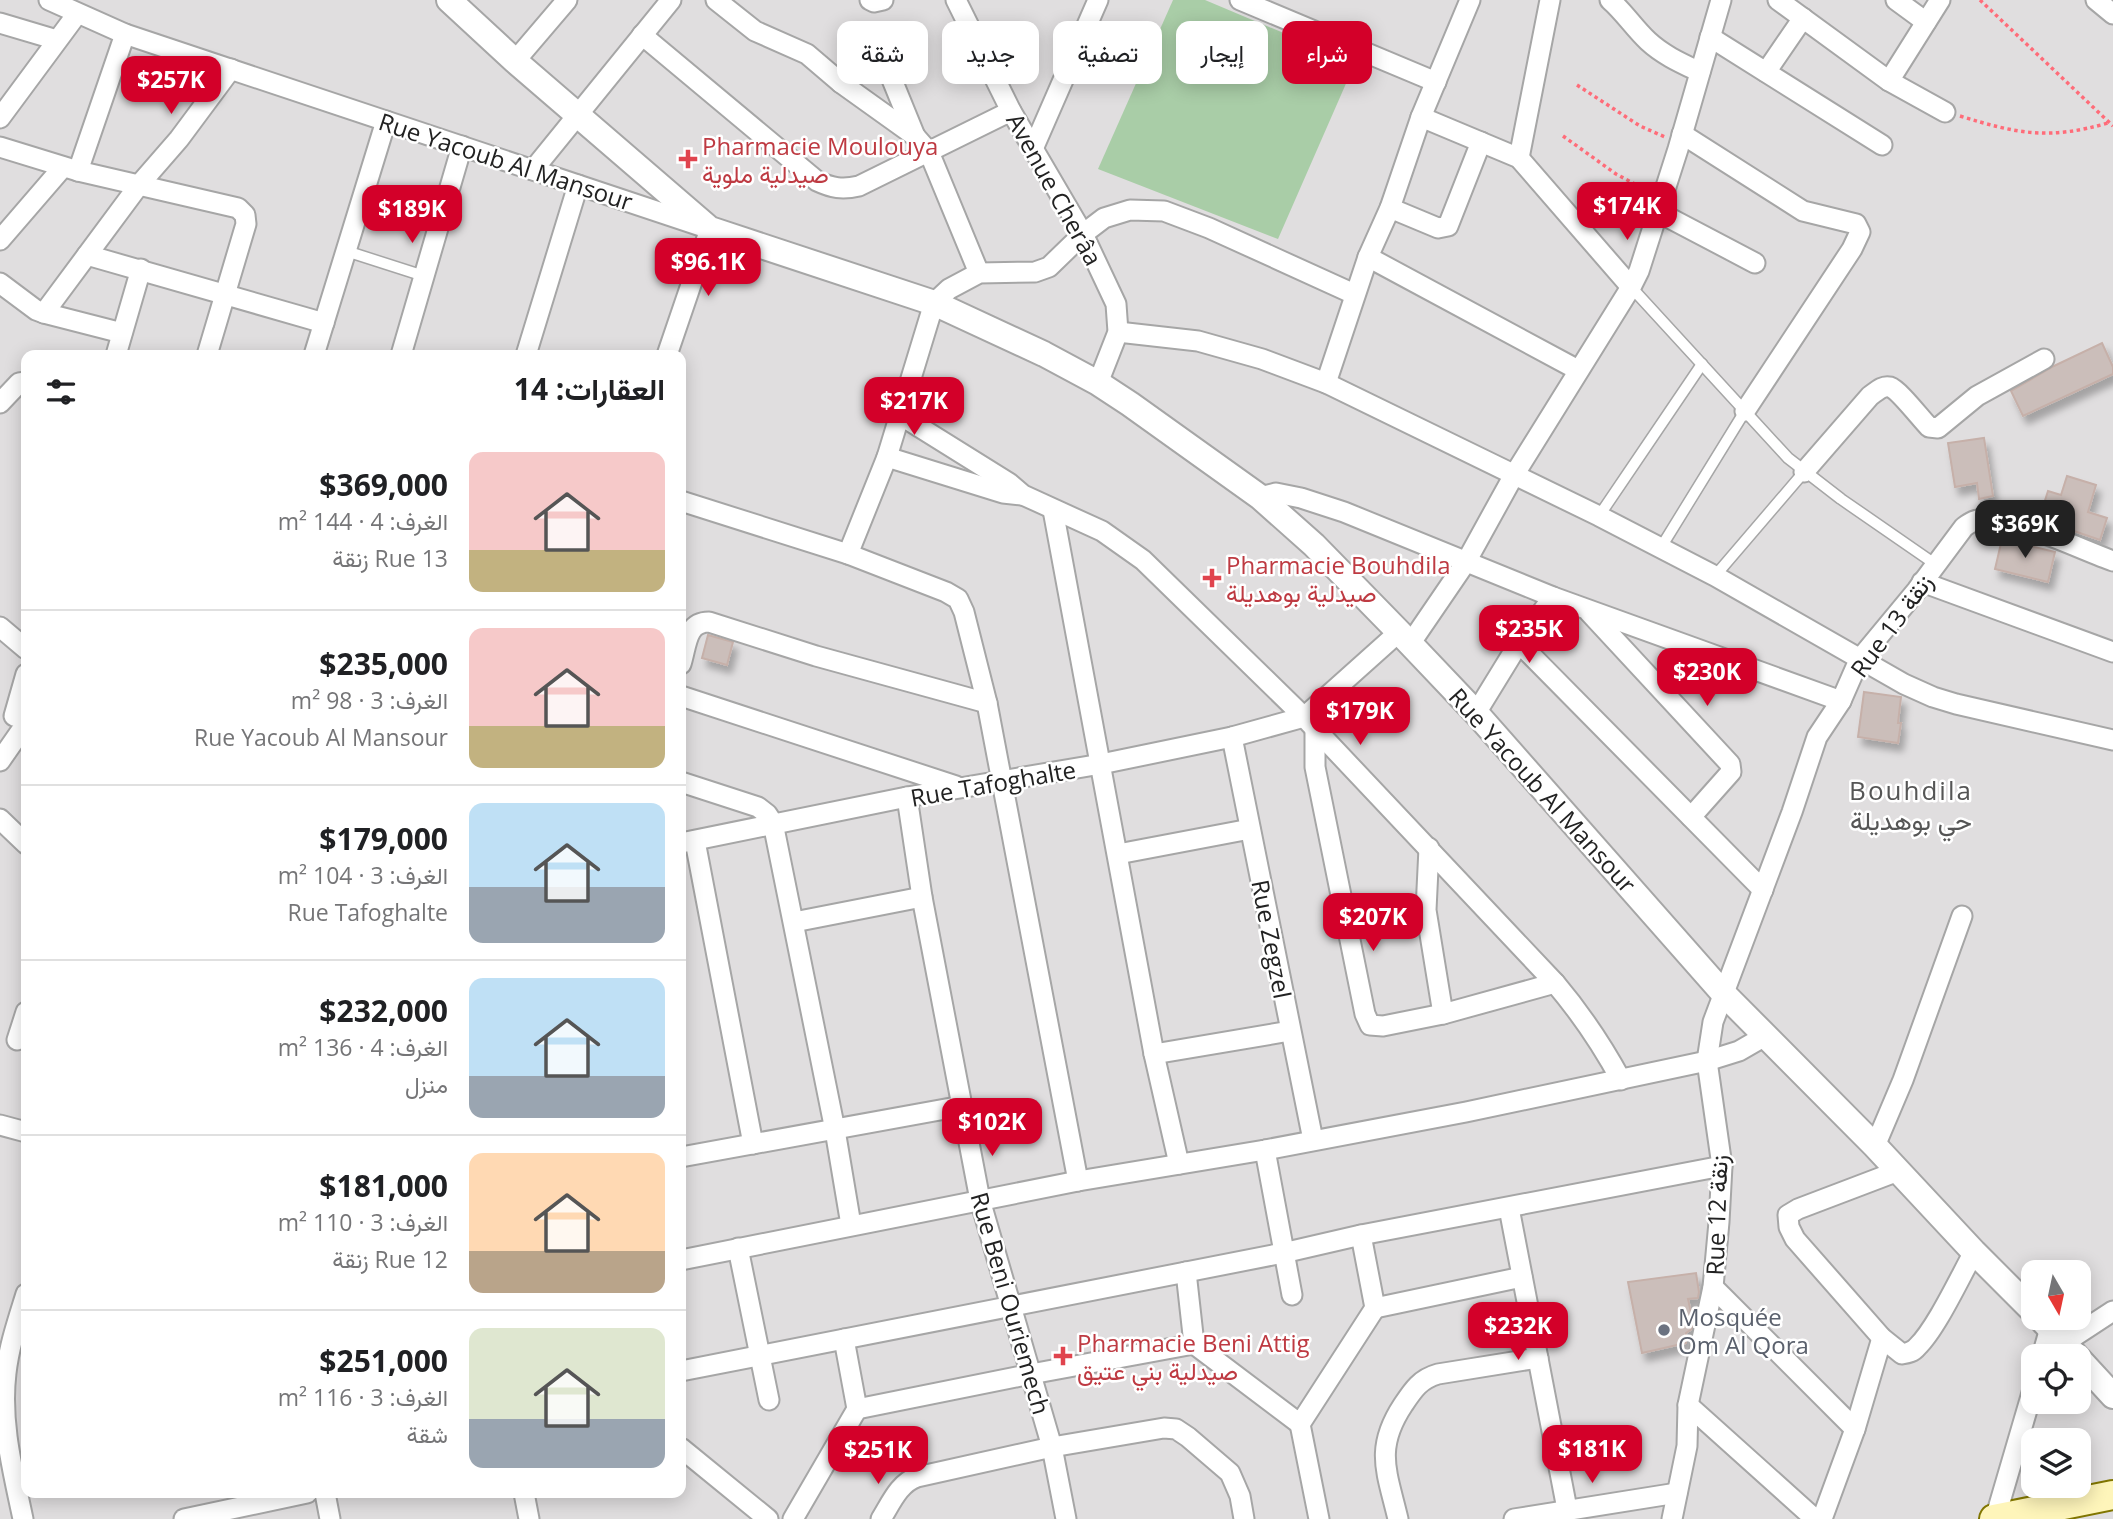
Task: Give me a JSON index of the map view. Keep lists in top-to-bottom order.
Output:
{
  "streets": {
    "street": [
      "Rue Yacoub Al Mansour",
      "Avenue Cherâa",
      "Rue 13 زنقة",
      "Rue Tafoghalte",
      "Rue Zegzel",
      "Rue 12 زنقة",
      "Rue Beni Ouriemech"
    ]
  },
  "crossings": [
    ["Rue Yacoub Al Mansour", "Avenue Cherâa"],
    ["Rue Yacoub Al Mansour", "Rue 13 زنقة"],
    ["Rue Yacoub Al Mansour", "Rue 12 زنقة"],
    ["Rue 13 زنقة", "Rue 12 زنقة"],
    ["Rue Tafoghalte", "Rue Zegzel"],
    ["Rue Tafoghalte", "Rue Beni Ouriemech"]
  ],
  "districts": ["Bouhdila حي بوهديلة"],
  "places": {
    "health": ["Pharmacie Moulouya صيدلية ملوية", "Pharmacie Bouhdila صيدلية بوهديلة", "Pharmacie Beni Attig صيدلية بني عتيق"],
    "other": ["Mosquée Om Al Qora"]
  },
  "north": "bottom",
  "page": {
    "chip": [
      "شراء",
      "إيجار",
      "تصفية",
      "جديد",
      "شقة"
    ],
    "price": [
      "$257K",
      "$174K",
      "$189K",
      "$96.1K",
      "$217K",
      "$369K",
      "$235K",
      "$230K",
      "$179K",
      "$207K",
      "$102K",
      "$232K",
      "$181K",
      "$251K"
    ],
    "heading": "العقارات: 14",
    "list": [
      {
        "name": "$369,000",
        "note": "الغرف: 4 · 144 m² · Rue 13 زنقة"
      },
      {
        "name": "$235,000",
        "note": "الغرف: 3 · 98 m² · Rue Yacoub Al Mansour"
      },
      {
        "name": "$179,000",
        "note": "الغرف: 3 · 104 m² · Rue Tafoghalte"
      },
      {
        "name": "$232,000",
        "note": "الغرف: 4 · 136 m² · منزل"
      },
      {
        "name": "$181,000",
        "note": "الغرف: 3 · 110 m² · Rue 12 زنقة"
      },
      {
        "name": "$251,000",
        "note": "الغرف: 3 · 116 m² · شقة"
      }
    ]
  }
}
